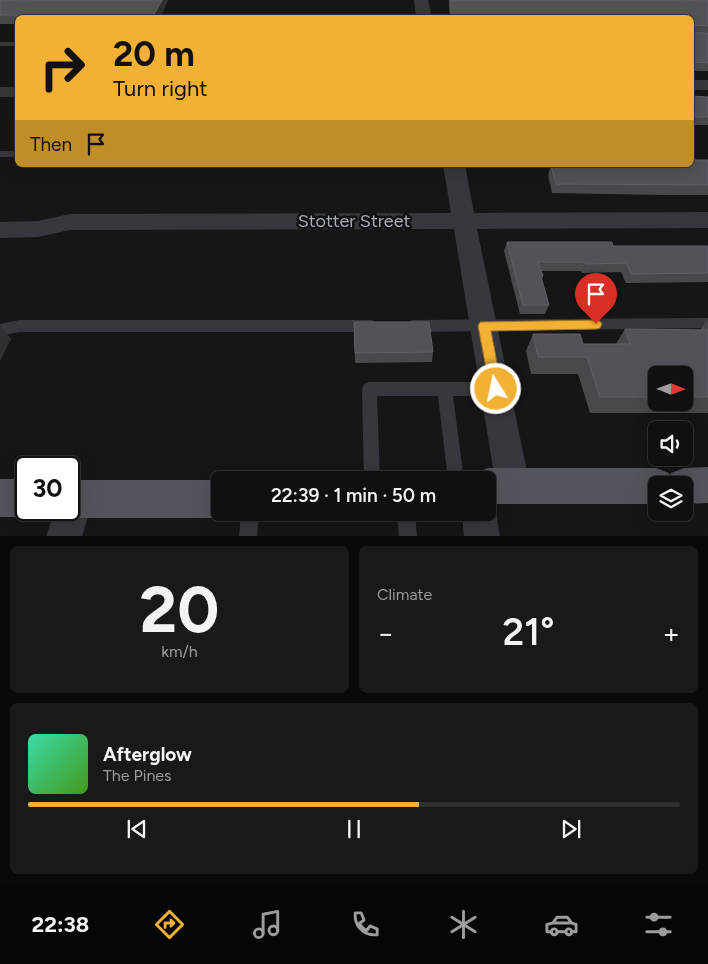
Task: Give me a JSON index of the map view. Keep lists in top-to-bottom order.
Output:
{
  "streets": {
    "street": ["Stotter Street"]
  },
  "north": "right",
  "page": {
    "turn": ["20 m", "Turn right"],
    "then": "Then",
    "limit": "30",
    "trip": "22:39 · 1 min · 50 m",
    "tile": [
      ["20", "km/h"],
      "Climate"
    ],
    "heat": ["−", "21°", "+"],
    "song": ["Afterglow", "The Pines"],
    "tabs": "22:38"
  }
}
